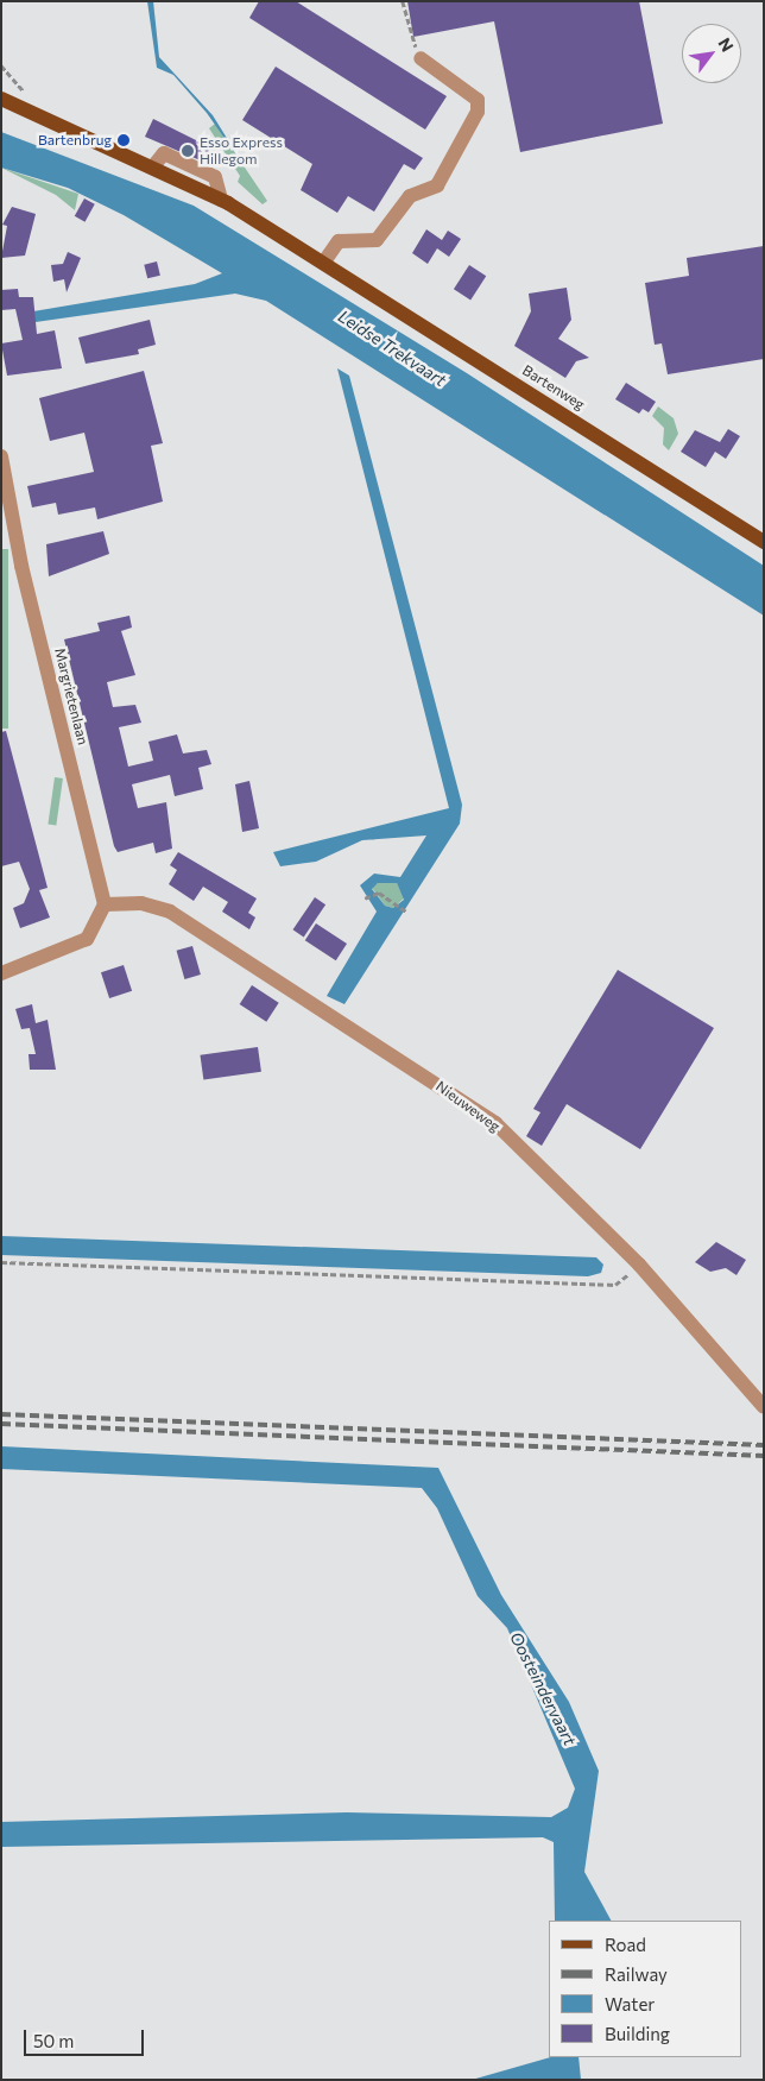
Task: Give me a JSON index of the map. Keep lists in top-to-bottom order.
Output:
{
  "streets": {
    "main road": ["Bartenweg"],
    "street": ["Margrietenlaan", "Nieuweweg"]
  },
  "crossings": [
    ["Margrietenlaan", "Nieuweweg"]
  ],
  "water": ["Leidse Trekvaart", "Oosteindervaart"],
  "places": ["Bartenbrug", "Esso Express Hillegom"],
  "legend": [
    "Road",
    "Railway",
    "Water",
    "Building"
  ],
  "scale_bar": "50 m",
  "north": "top right"
}
